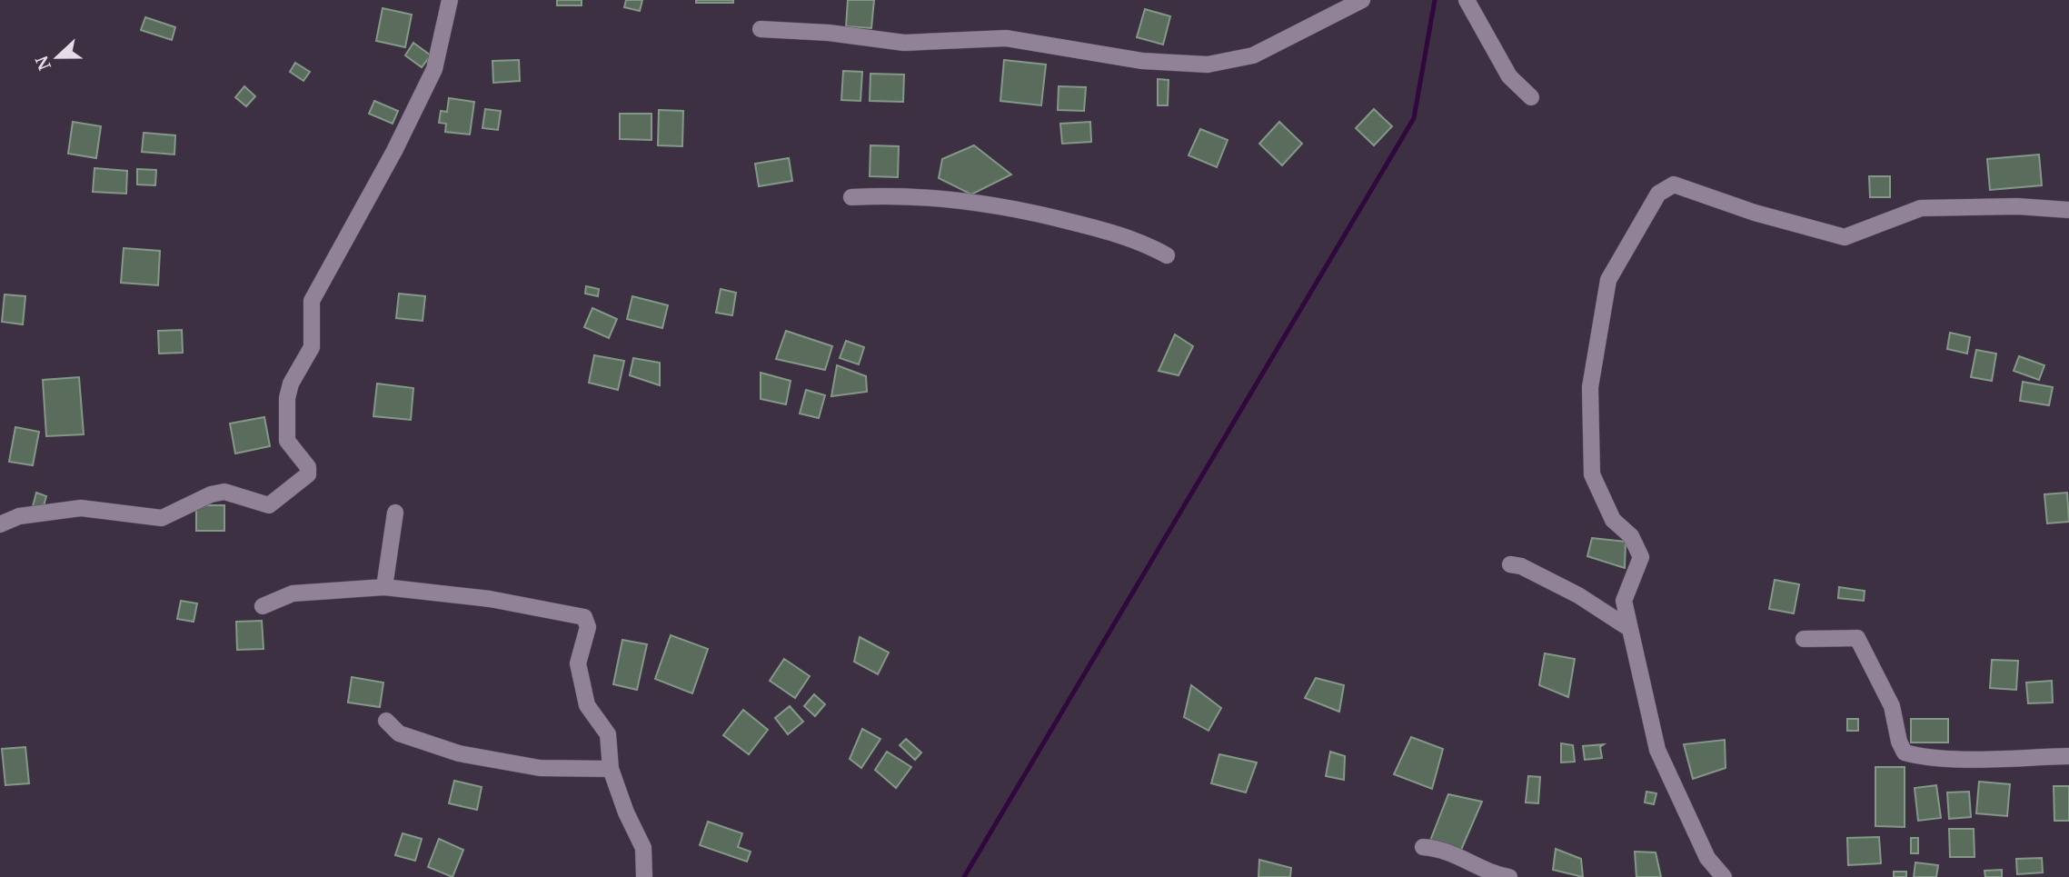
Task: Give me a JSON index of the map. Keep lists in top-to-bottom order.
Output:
{
  "north": "left"
}
